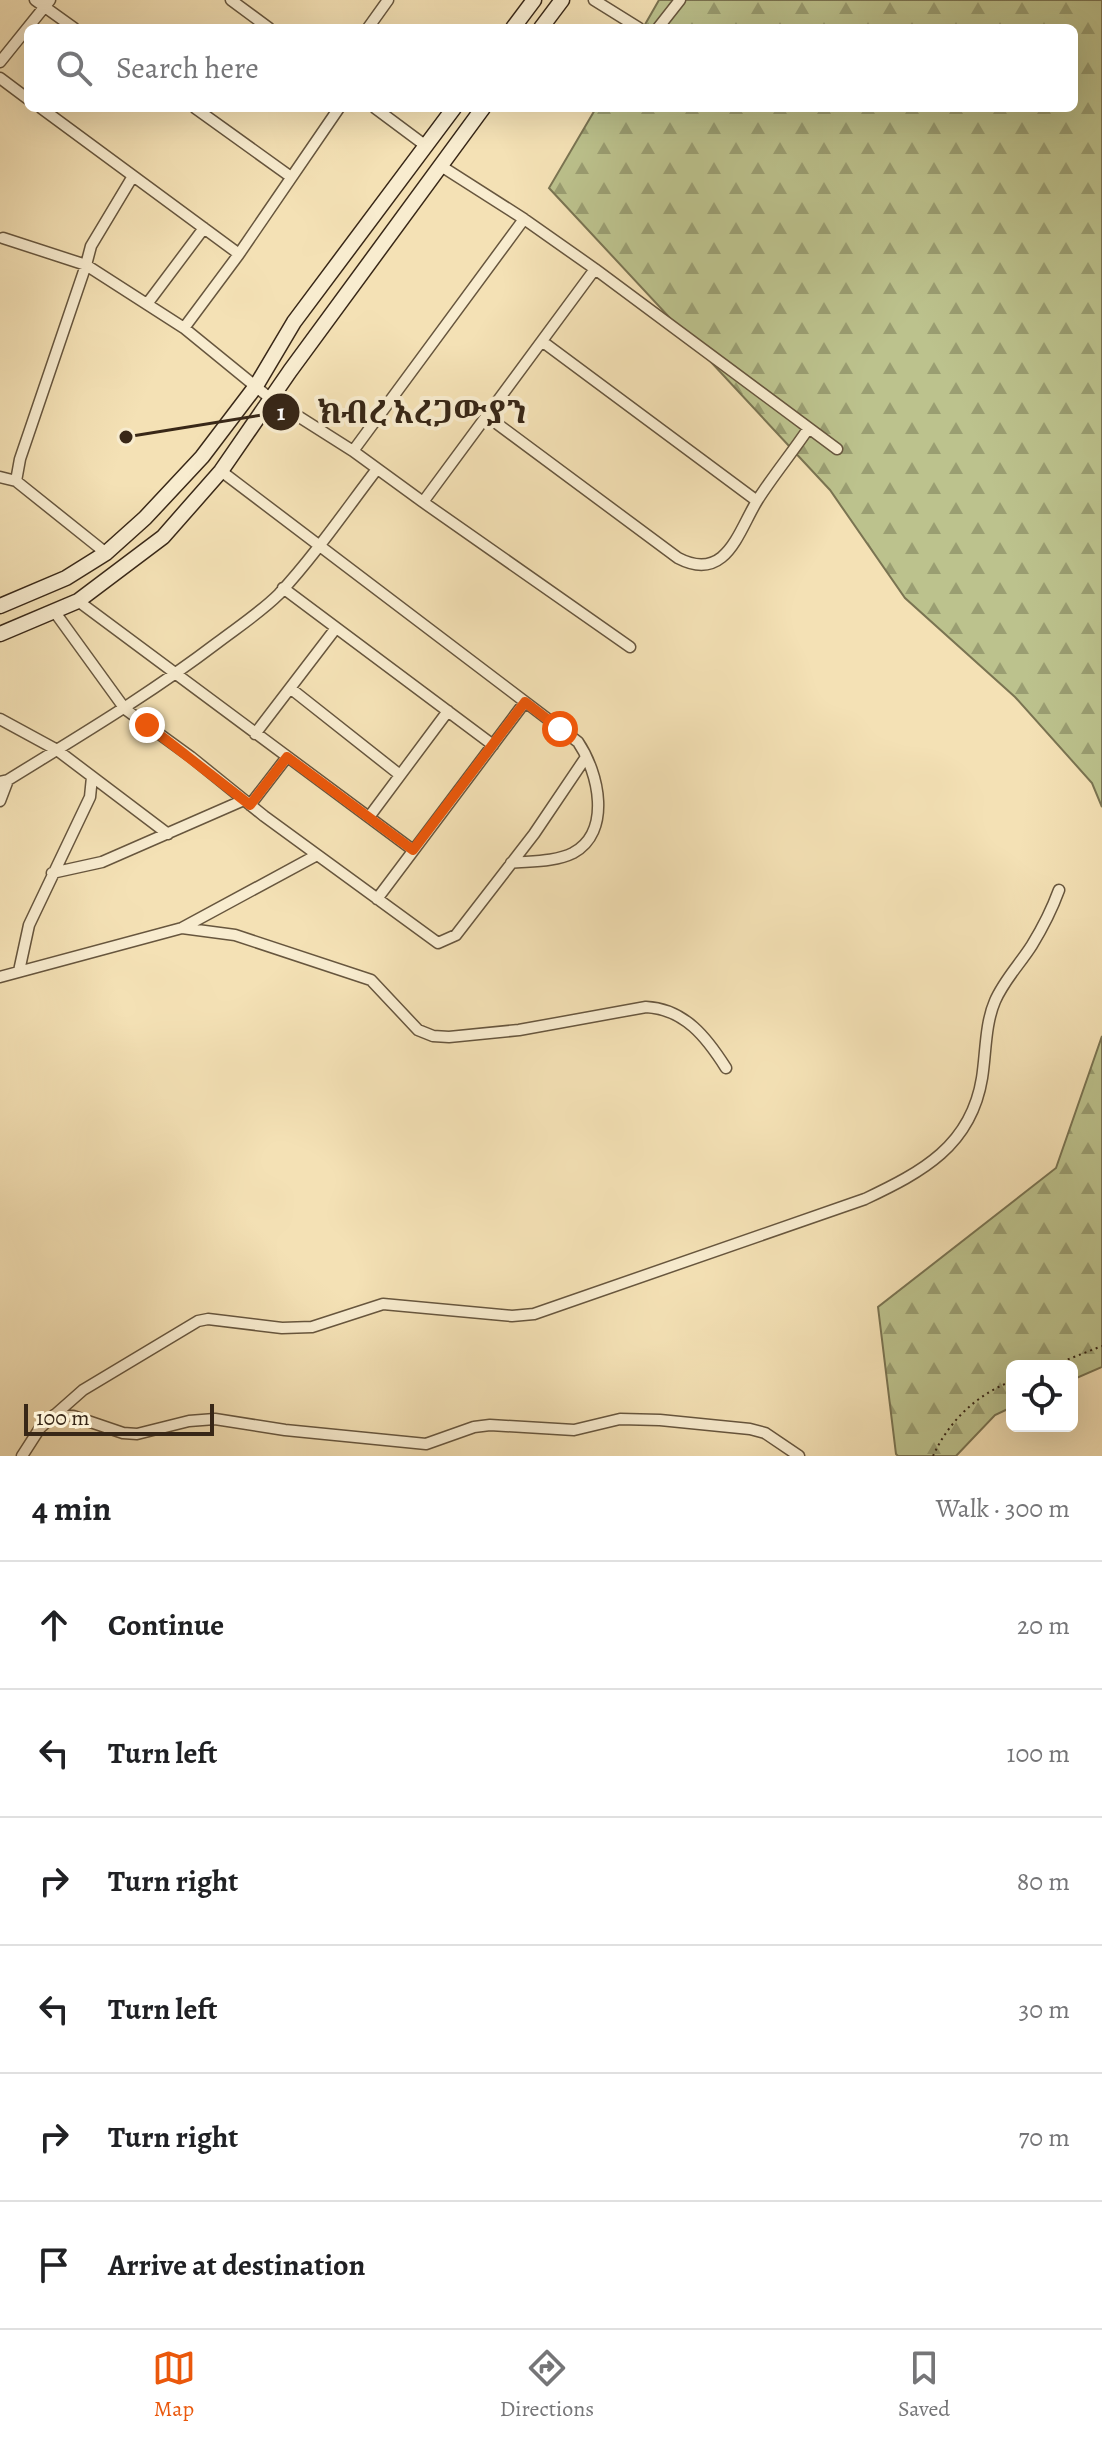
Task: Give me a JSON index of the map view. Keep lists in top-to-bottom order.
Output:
{
  "places": ["ክብረ አረጋውያን"],
  "scale_bar": "100 m",
  "page": {
    "search": "Search here",
    "scale": "100 m",
    "heading": ["4 min", "Walk · 300 m"],
    "list": [
      ["Continue", "20 m"],
      ["Turn left", "100 m"],
      ["Turn right", "80 m"],
      ["Turn left", "30 m"],
      ["Turn right", "70 m"],
      "Arrive at destination"
    ],
    "nav": ["Map", "Directions", "Saved"]
  }
}
